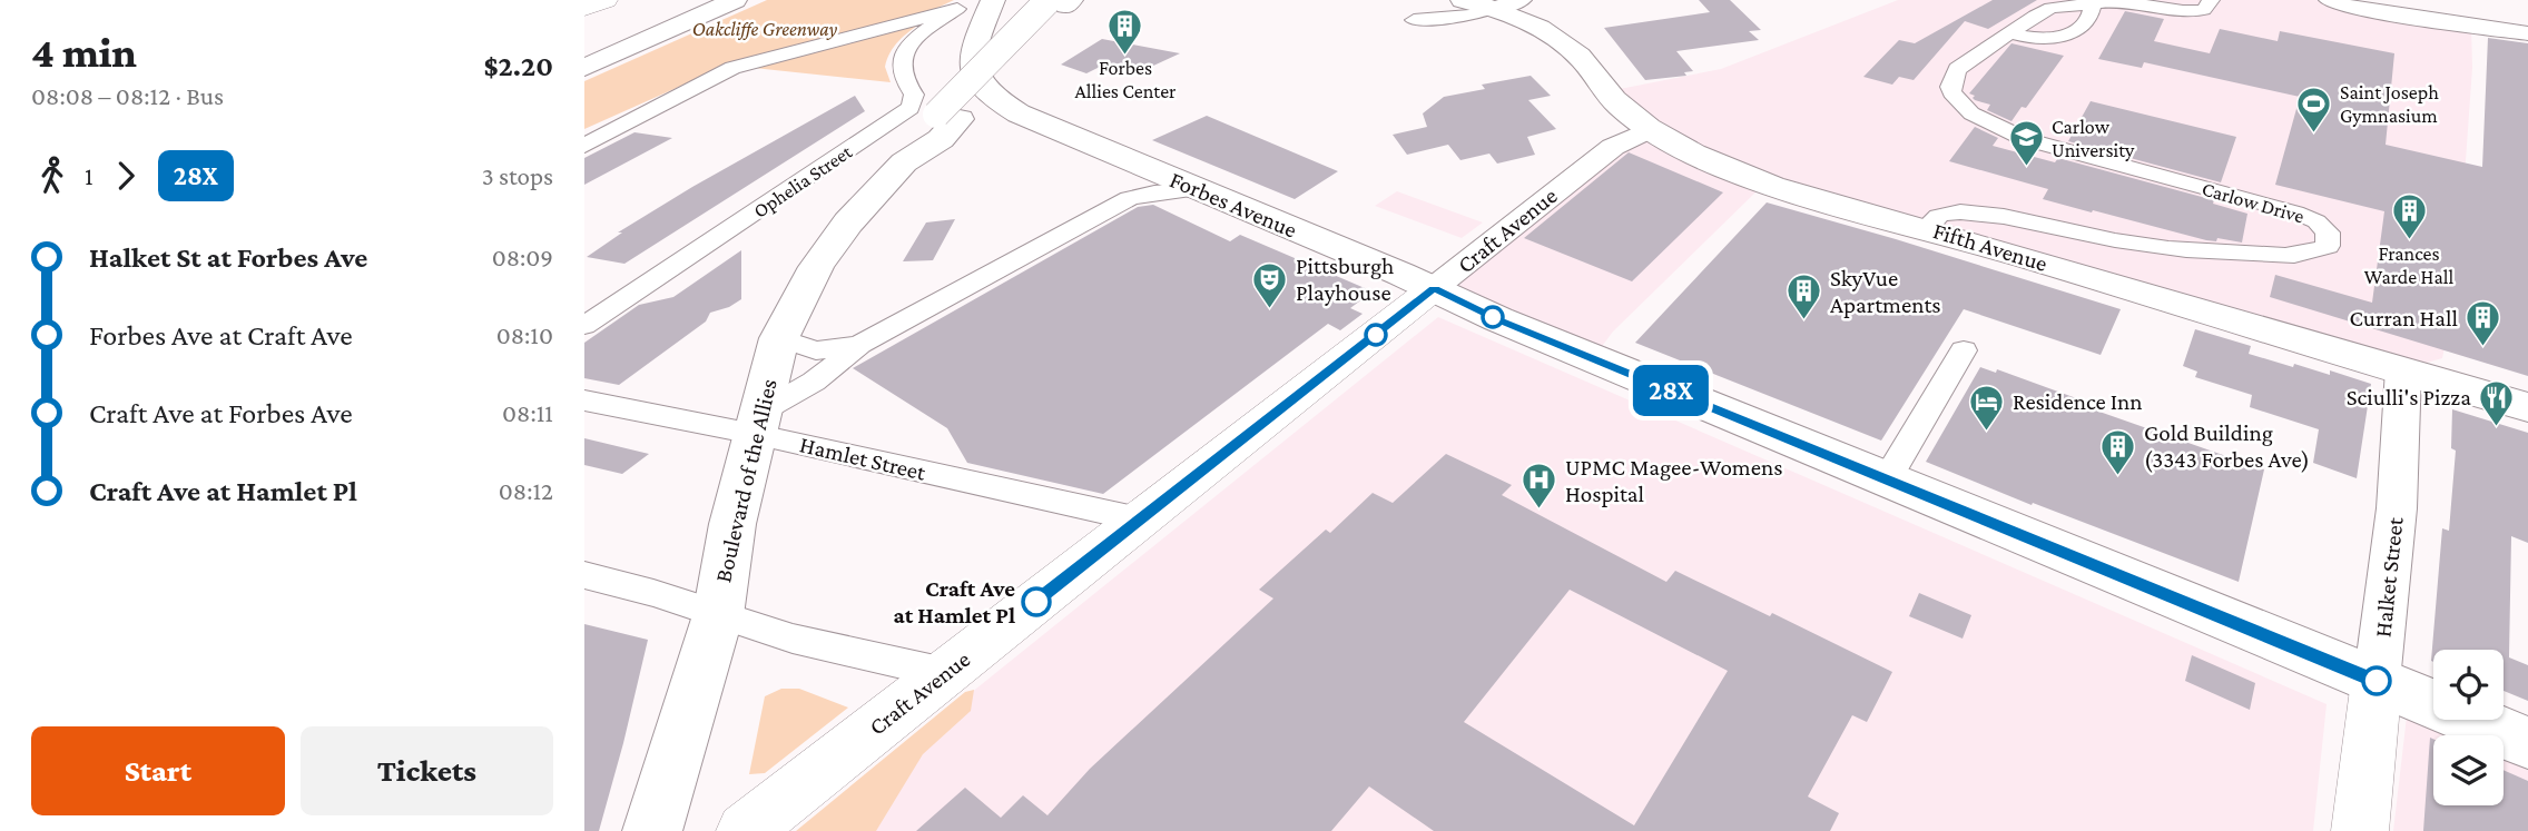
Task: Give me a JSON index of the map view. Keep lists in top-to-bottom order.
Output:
{
  "streets": {
    "main road": [
      "Forbes Avenue",
      "Craft Avenue",
      "Fifth Avenue",
      "Boulevard of the Allies",
      "Halket Street"
    ],
    "street": ["Ophelia Street", "Carlow Drive", "Hamlet Street"]
  },
  "crossings": [
    ["Carlow Drive", "Fifth Avenue"],
    ["Forbes Avenue", "Craft Avenue"],
    ["Forbes Avenue", "Halket Street"],
    ["Craft Avenue", "Fifth Avenue"],
    ["Craft Avenue", "Hamlet Street"],
    ["Fifth Avenue", "Halket Street"],
    ["Hamlet Street", "Boulevard of the Allies"]
  ],
  "parks": ["Oakcliffe Greenway"],
  "places": {
    "building": [
      "Forbes Allies Center",
      "Frances Warde Hall",
      "SkyVue Apartments",
      "Curran Hall",
      "Gold Building (3343 Forbes Ave)"
    ],
    "sports": ["Saint Joseph Gymnasium"],
    "school or university": ["Carlow University"],
    "theatre": ["Pittsburgh Playhouse"],
    "restaurant": ["Sciulli's Pizza"],
    "hotel": ["Residence Inn"],
    "hospital": ["UPMC Magee-Womens Hospital"],
    "other": ["Craft Ave at Hamlet Pl"]
  },
  "lines": ["bus line 28X"],
  "page": {
    "heading": ["4 min", "08:08 – 08:12 · Bus", "$2.20"],
    "on_map": "28X",
    "legs": ["1", "28X", "3 stops"],
    "list": [
      {
        "name": "Halket St at Forbes Ave",
        "value": "08:09"
      },
      {
        "name": "Forbes Ave at Craft Ave",
        "value": "08:10"
      },
      {
        "name": "Craft Ave at Forbes Ave",
        "value": "08:11"
      },
      {
        "name": "Craft Ave at Hamlet Pl",
        "value": "08:12"
      }
    ],
    "buttons": ["Start", "Tickets"]
  }
}
